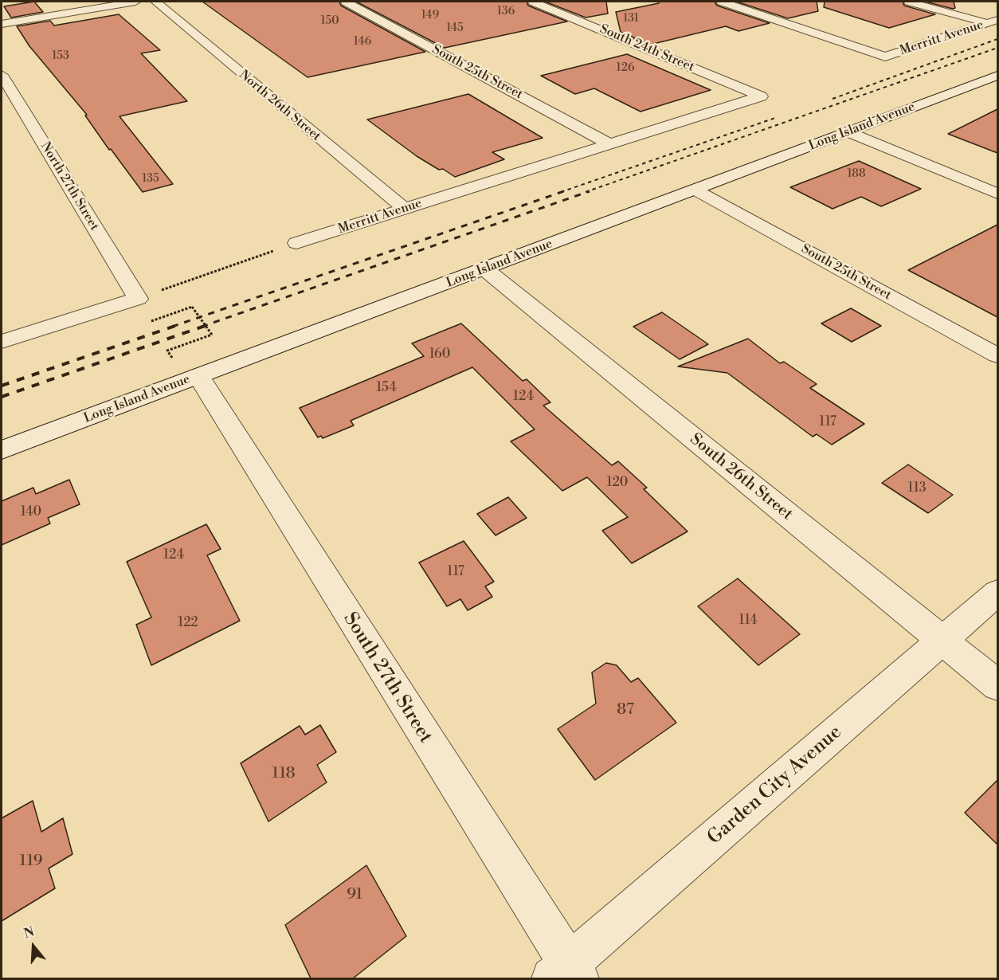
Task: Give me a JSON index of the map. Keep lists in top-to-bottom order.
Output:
{
  "streets": {
    "street": [
      "Merritt Avenue",
      "South 24th Street",
      "South 25th Street",
      "North 26th Street",
      "Long Island Avenue",
      "North 27th Street",
      "South 26th Street",
      "South 27th Street",
      "Garden City Avenue"
    ]
  },
  "crossings": [
    ["Merritt Avenue", "South 24th Street"],
    ["Merritt Avenue", "South 25th Street"],
    ["Merritt Avenue", "North 26th Street"],
    ["South 25th Street", "Long Island Avenue"],
    ["Long Island Avenue", "South 26th Street"],
    ["Long Island Avenue", "South 27th Street"],
    ["South 26th Street", "Garden City Avenue"],
    ["South 27th Street", "Garden City Avenue"]
  ],
  "house_numbers": [
    "136",
    "149",
    "131",
    "150",
    "145",
    "146",
    "153",
    "126",
    "188",
    "135",
    "160",
    "154",
    "124",
    "117",
    "120",
    "113",
    "140",
    "124",
    "117",
    "114",
    "122",
    "87",
    "118",
    "119",
    "91"
  ],
  "north": "top"
}
